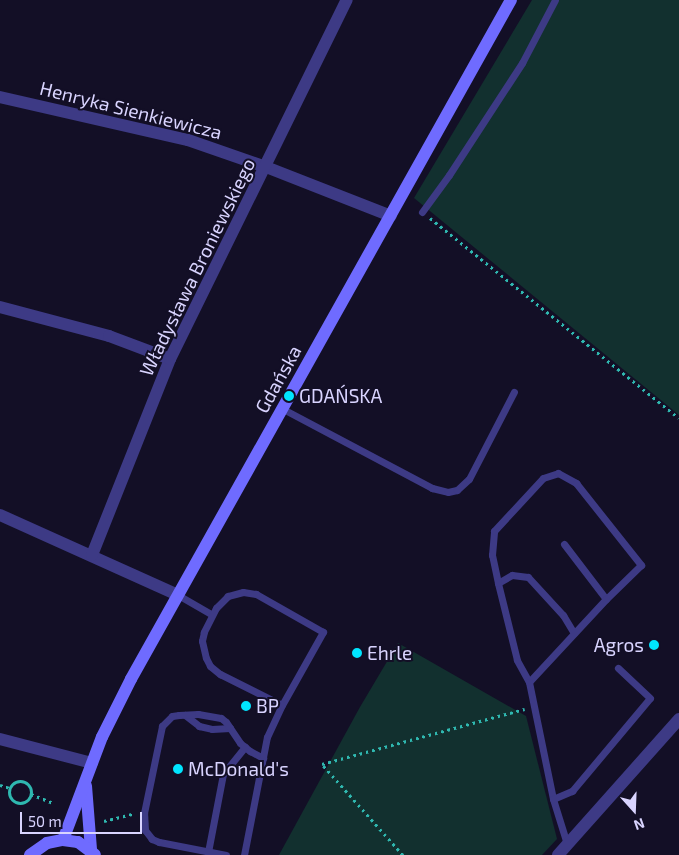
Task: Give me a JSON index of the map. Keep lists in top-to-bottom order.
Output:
{
  "streets": {
    "main road": ["Gdańska"],
    "street": ["Henryka Sienkiewicza", "Władysława Broniewskiego"]
  },
  "crossings": [
    ["Henryka Sienkiewicza", "Władysława Broniewskiego"],
    ["Henryka Sienkiewicza", "Gdańska"]
  ],
  "places": [
    "GDAŃSKA",
    "Agros",
    "Ehrle",
    "BP",
    "McDonald's"
  ],
  "scale_bar": "50 m",
  "north": "bottom"
}
